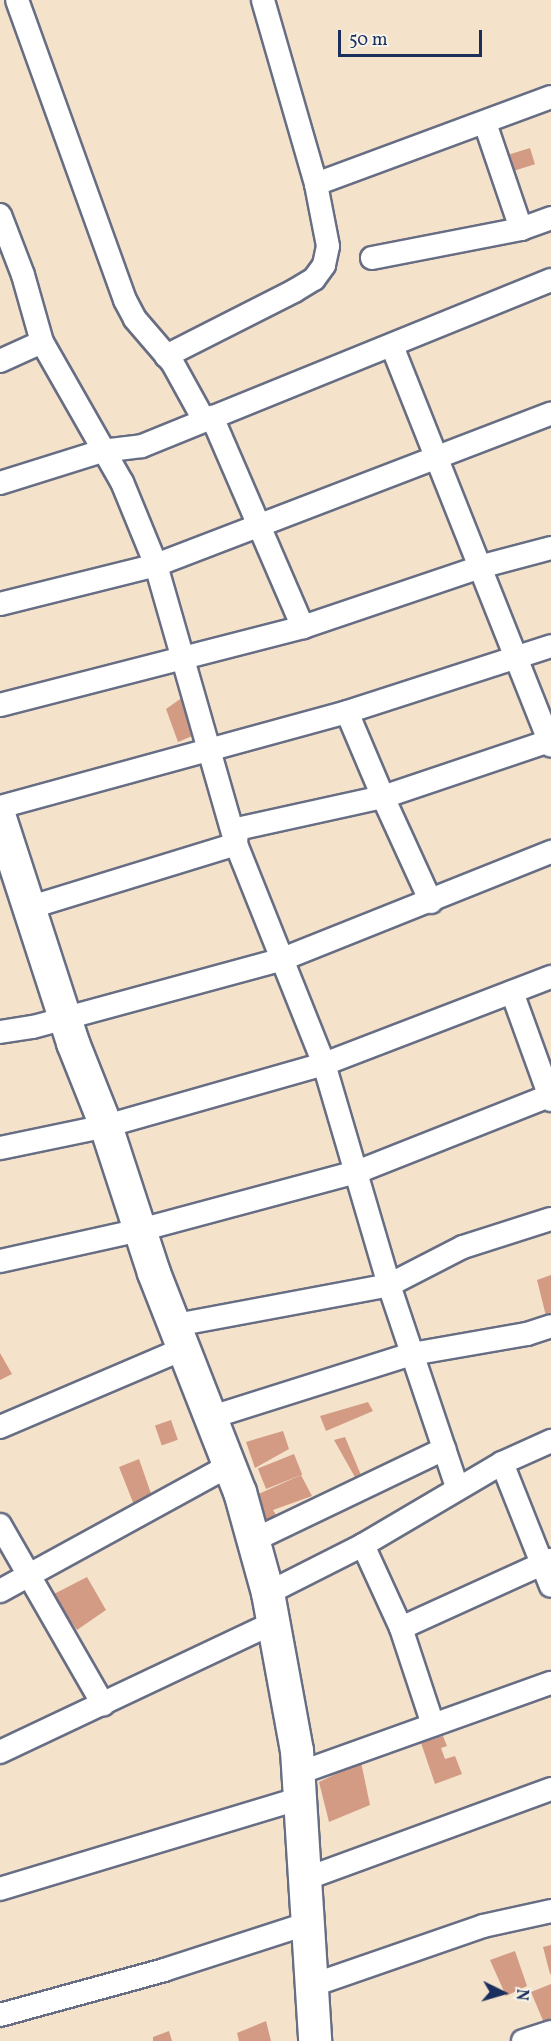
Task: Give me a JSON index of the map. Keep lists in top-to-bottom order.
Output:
{
  "scale_bar": "50 m",
  "north": "right"
}
